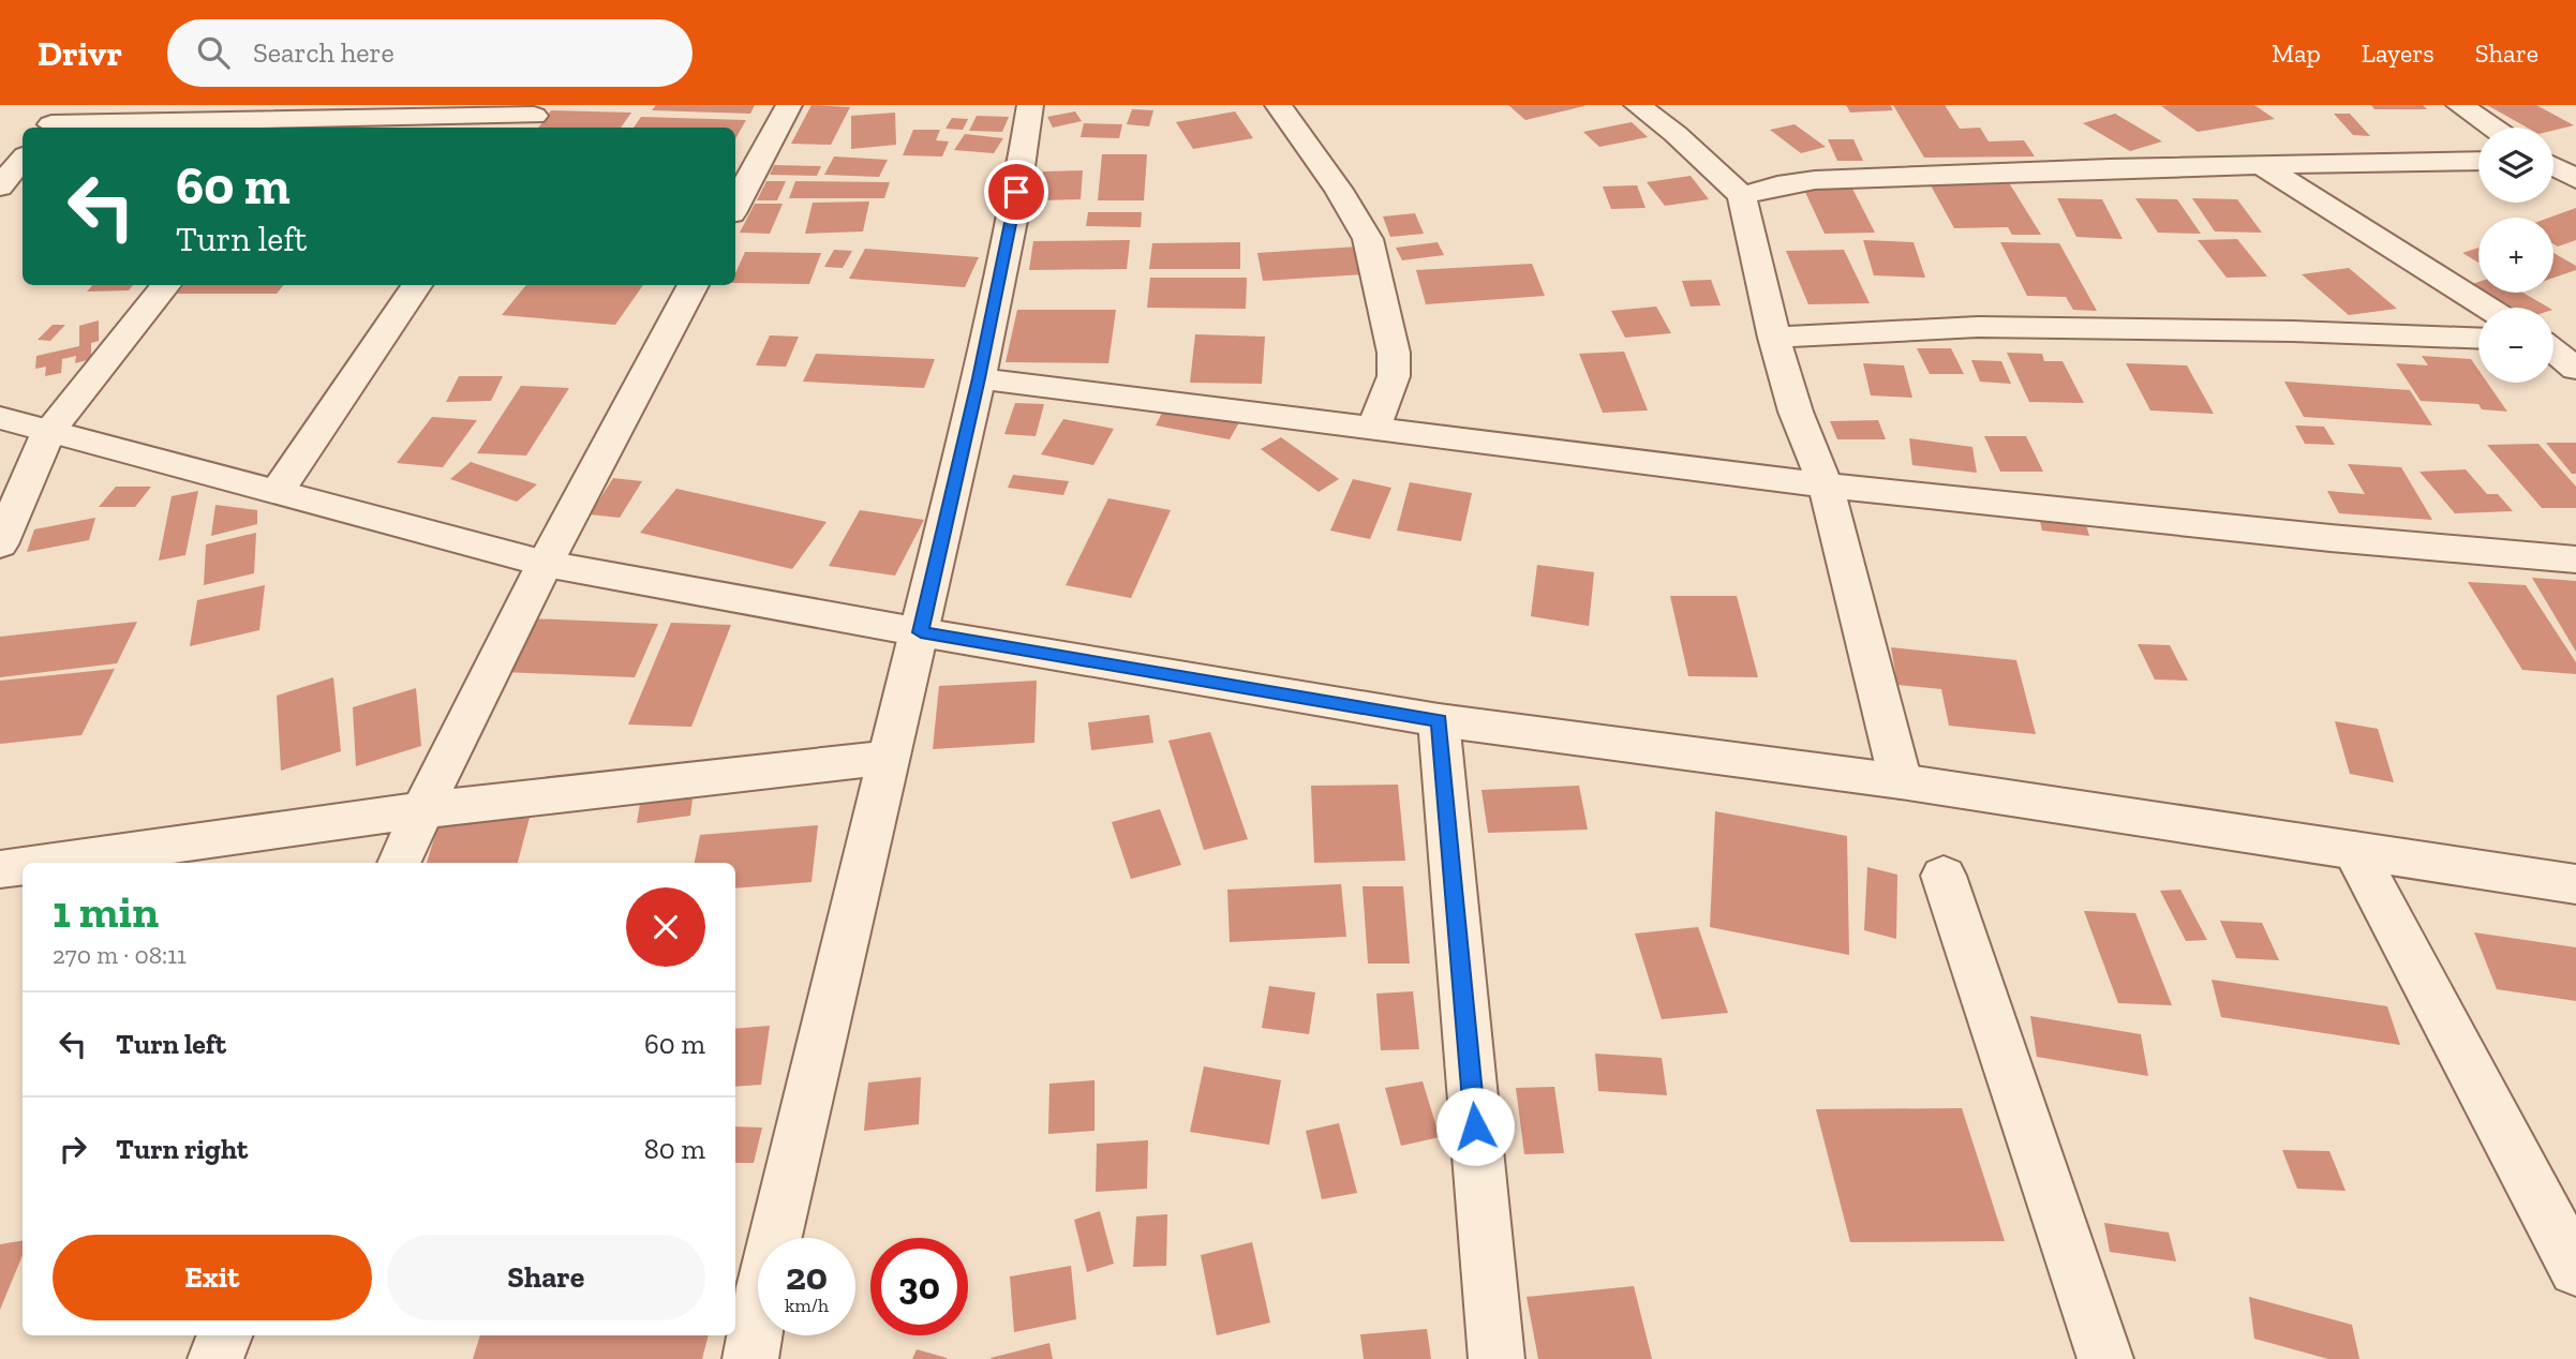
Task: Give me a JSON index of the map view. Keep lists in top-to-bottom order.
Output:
{
  "page": {
    "header": "Drivr",
    "search": "Search here",
    "nav": ["Map", "Layers", "Share"],
    "map_buttons": ["+", "−"],
    "turn": ["60 m", "Turn left"],
    "heading": ["1 min", "270 m · 08:11"],
    "list": [
      {
        "name": "Turn left",
        "value": "60 m"
      },
      {
        "name": "Turn right",
        "value": "80 m"
      }
    ],
    "buttons": ["Exit", "Share"],
    "speed": "20 km/h",
    "limit": "30"
  }
}
